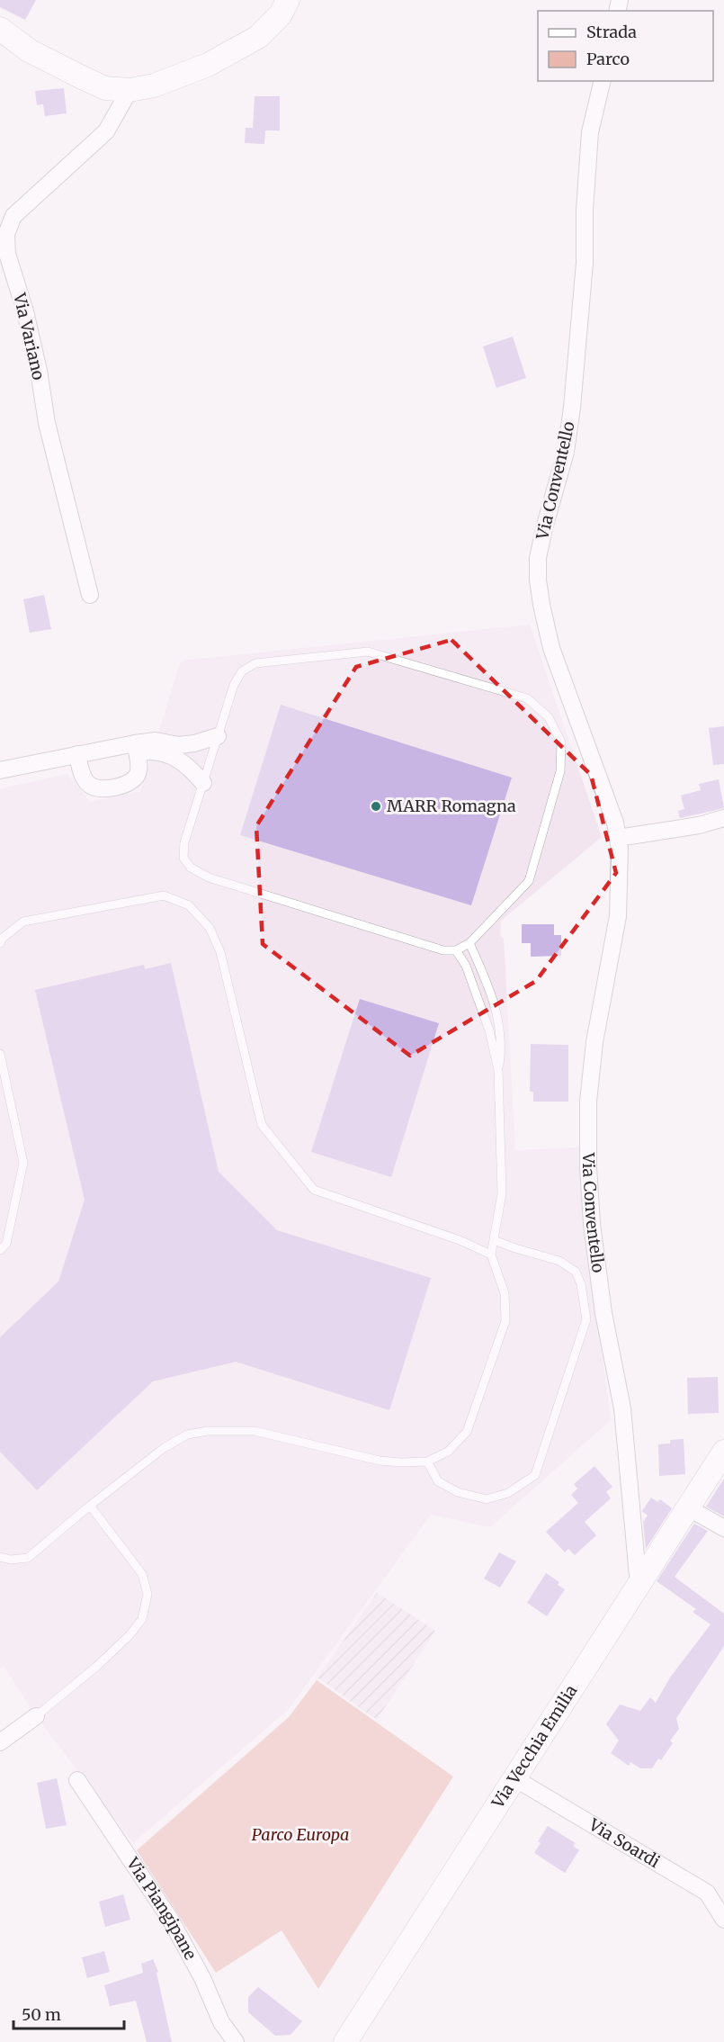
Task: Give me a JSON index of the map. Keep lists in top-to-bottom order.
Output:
{
  "streets": {
    "street": [
      "Via Variano",
      "Via Conventello",
      "Via Vecchia Emilia",
      "Via Soardi",
      "Via Piangipane"
    ]
  },
  "crossings": [
    ["Via Conventello", "Via Vecchia Emilia"],
    ["Via Vecchia Emilia", "Via Soardi"]
  ],
  "parks": ["Parco Europa"],
  "places": ["MARR Romagna"],
  "legend": ["Strada", "Parco"],
  "scale_bar": "50 m"
}
